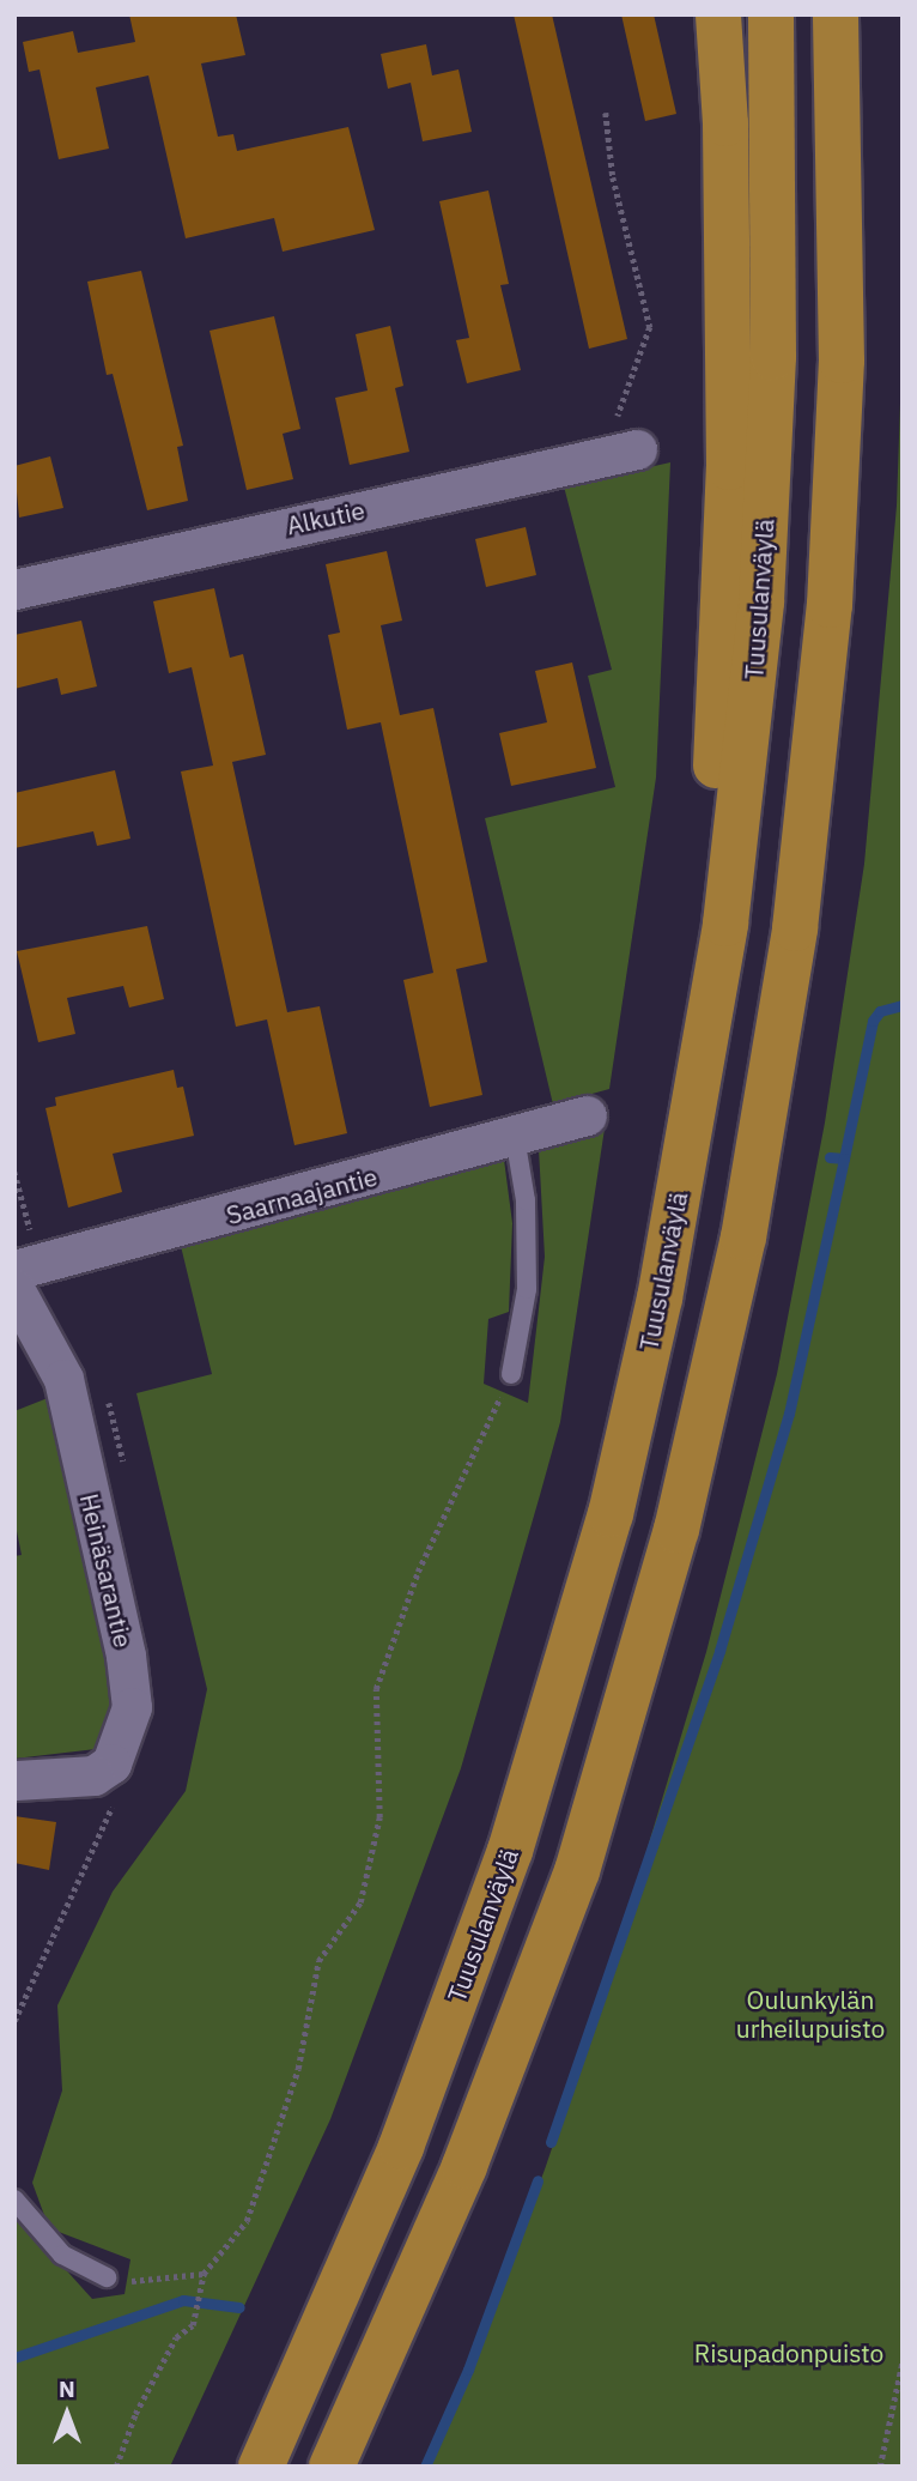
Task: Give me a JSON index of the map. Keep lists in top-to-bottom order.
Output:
{
  "streets": {
    "highway": ["Tuusulanväylä"],
    "street": ["Alkutie", "Saarnaajantie", "Heinäsarantie"]
  },
  "parks": ["Oulunkylän urheilupuisto", "Risupadonpuisto"],
  "north": "top"
}
